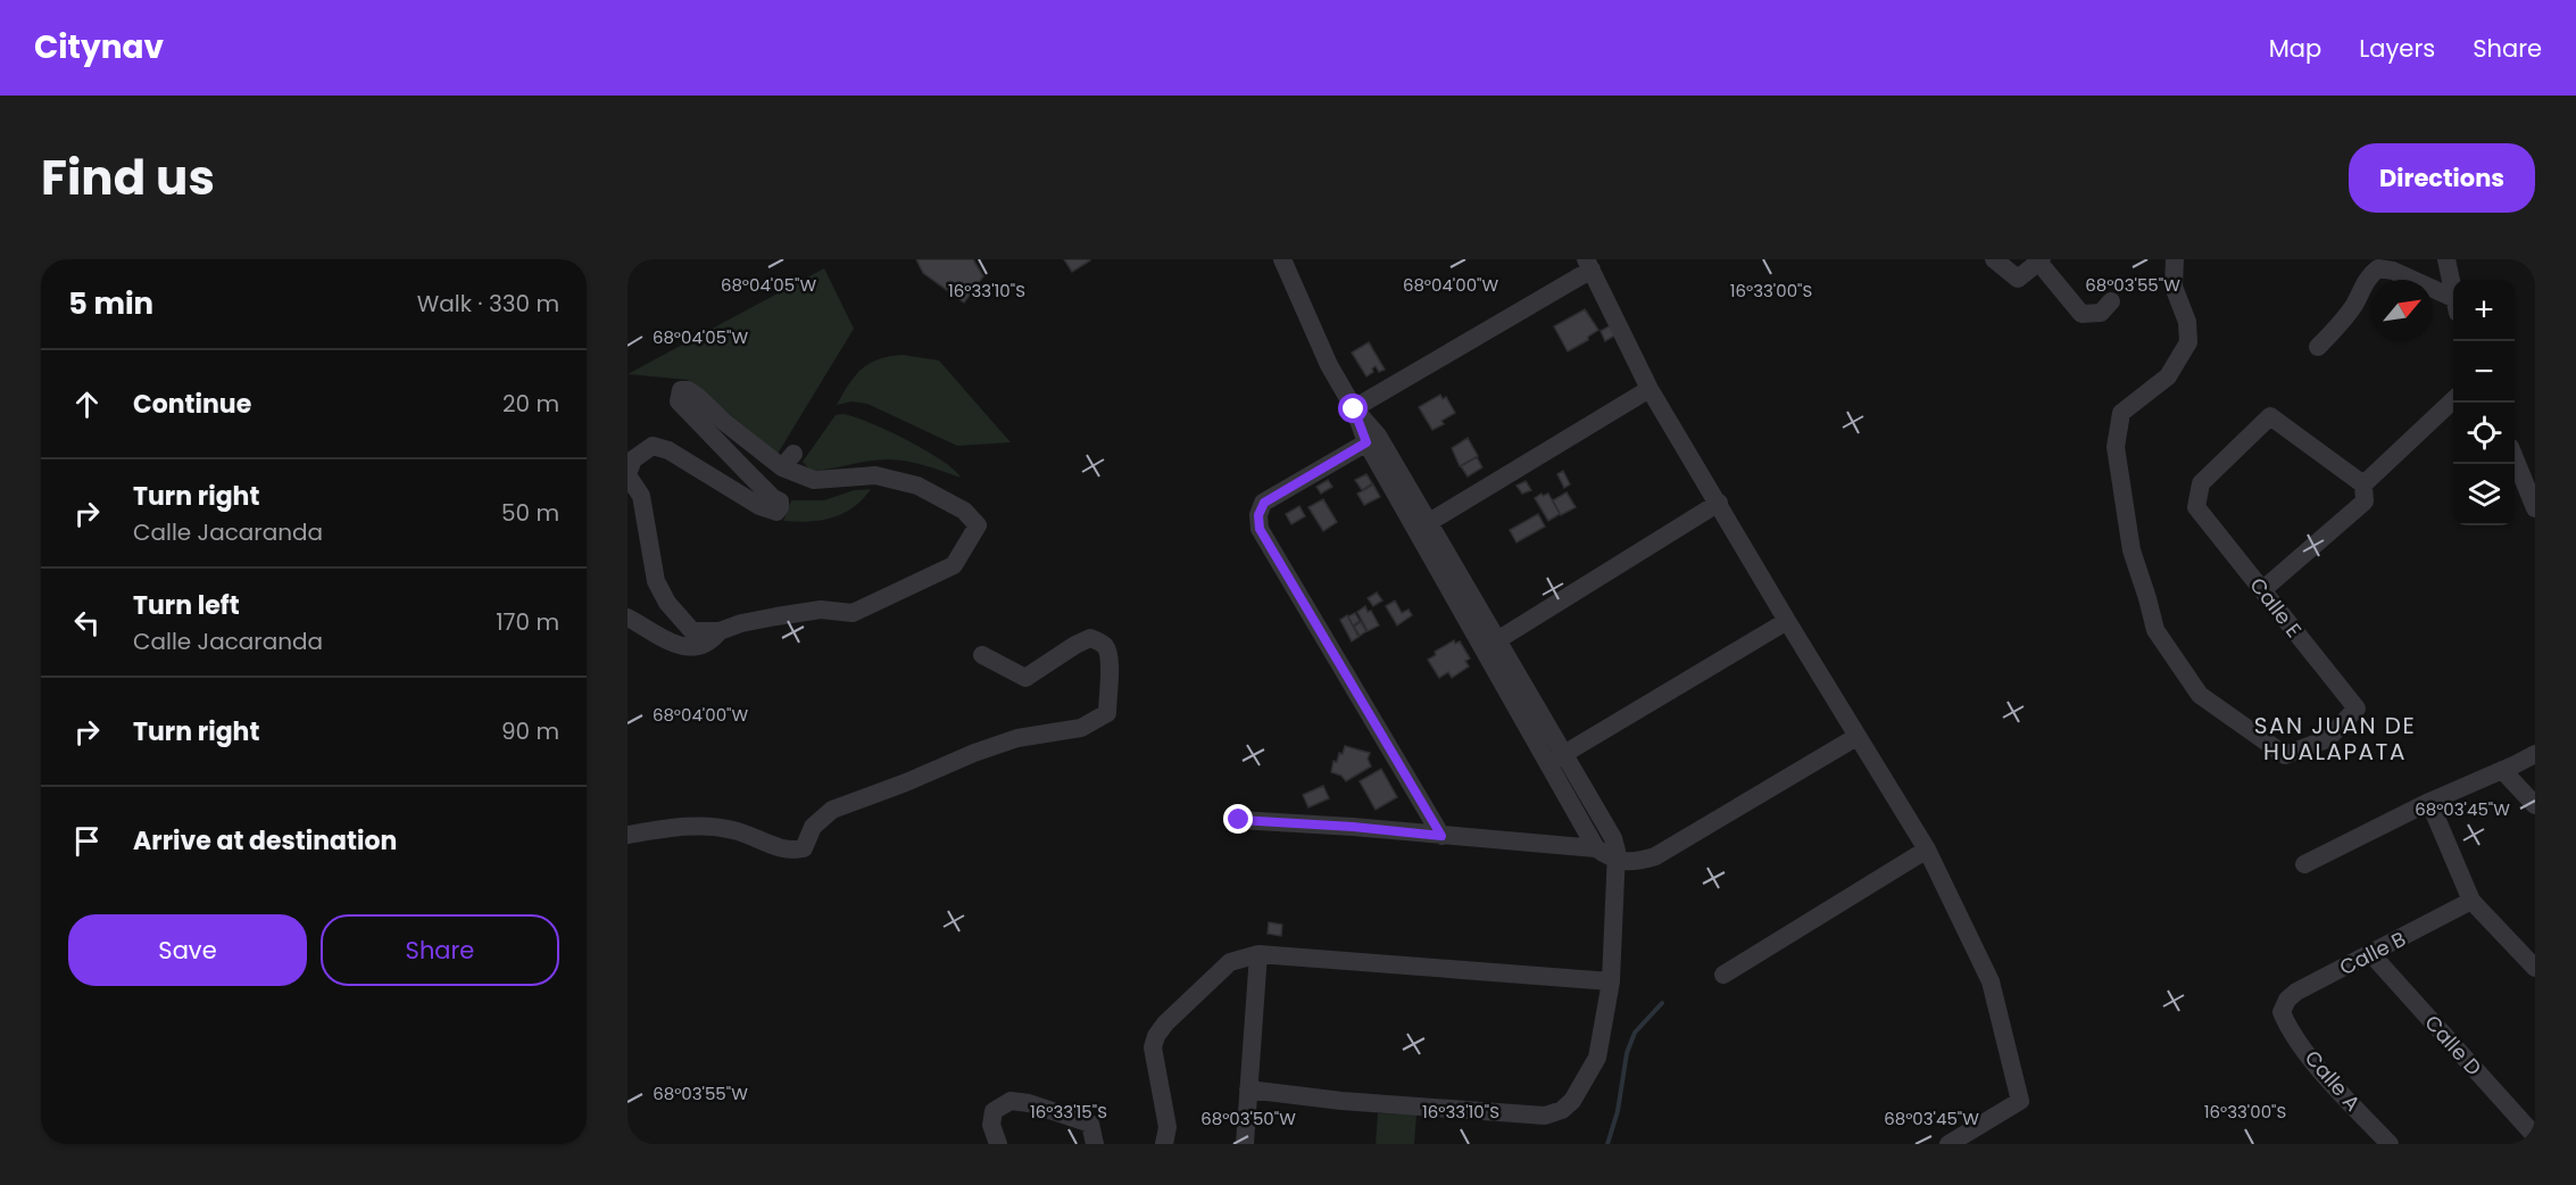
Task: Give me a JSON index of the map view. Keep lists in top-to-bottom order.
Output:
{
  "streets": {
    "street": [
      "Calle E",
      "Calle B",
      "Calle D",
      "Calle A"
    ]
  },
  "crossings": [
    ["Calle B", "Calle D"],
    ["Calle B", "Calle A"]
  ],
  "districts": ["SAN JUAN DE HUALAPATA"],
  "north": "top right",
  "page": {
    "header": "Citynav",
    "nav": ["Map", "Layers", "Share"],
    "title": "Find us",
    "buttons": [
      "Directions",
      ["Save", "Share"]
    ],
    "heading": ["5 min", "Walk · 330 m"],
    "map_buttons": ["+", "−"],
    "list": [
      ["Continue", "20 m"],
      ["Turn right", "Calle Jacaranda", "50 m"],
      ["Turn left", "Calle Jacaranda", "170 m"],
      ["Turn right", "90 m"],
      "Arrive at destination"
    ]
  },
  "coordinates": [
    "68°04'05\"W",
    "68°04'00\"W",
    "68°03'55\"W",
    "16°33'10\"S",
    "16°33'00\"S",
    "68°03'45\"W",
    "16°33'15\"S",
    "68°03'50\"W"
  ]
}
